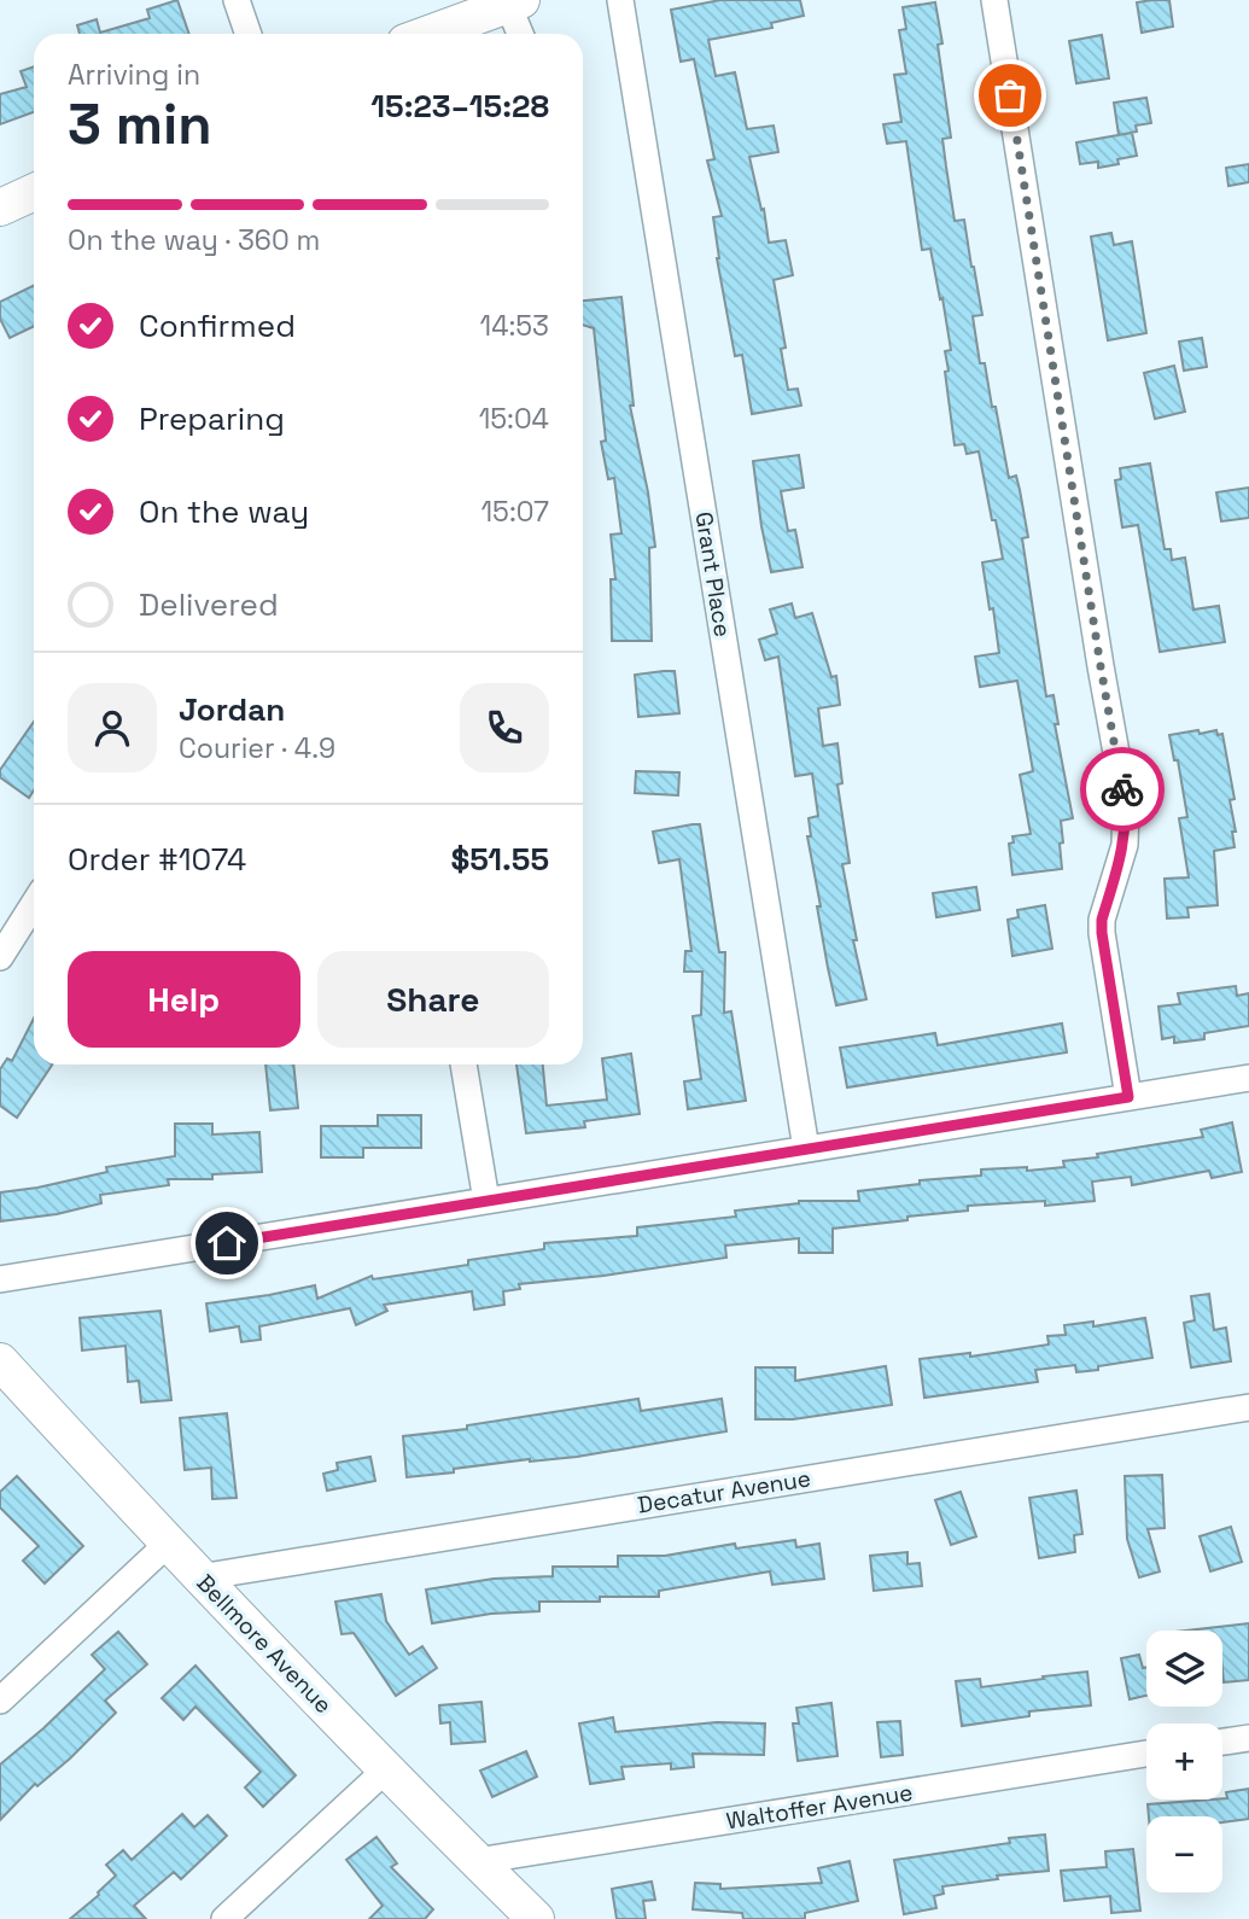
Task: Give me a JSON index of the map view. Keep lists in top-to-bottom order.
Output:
{
  "streets": {
    "main road": ["Bellmore Avenue"],
    "street": ["Grant Place", "Decatur Avenue", "Waltoffer Avenue"]
  },
  "crossings": [
    ["Decatur Avenue", "Bellmore Avenue"],
    ["Bellmore Avenue", "Waltoffer Avenue"]
  ],
  "page": {
    "heading": ["3 min", "Arriving in", "15:23–15:28"],
    "panel": [
      "Jordan",
      "Courier · 4.9",
      "Order #1074",
      "$51.55"
    ],
    "bar": "On the way · 360 m",
    "list": [
      ["Confirmed", "14:53"],
      ["Preparing", "15:04"],
      ["On the way", "15:07"],
      "Delivered"
    ],
    "buttons": ["Help", "Share"],
    "map_buttons": ["+", "−"]
  }
}
